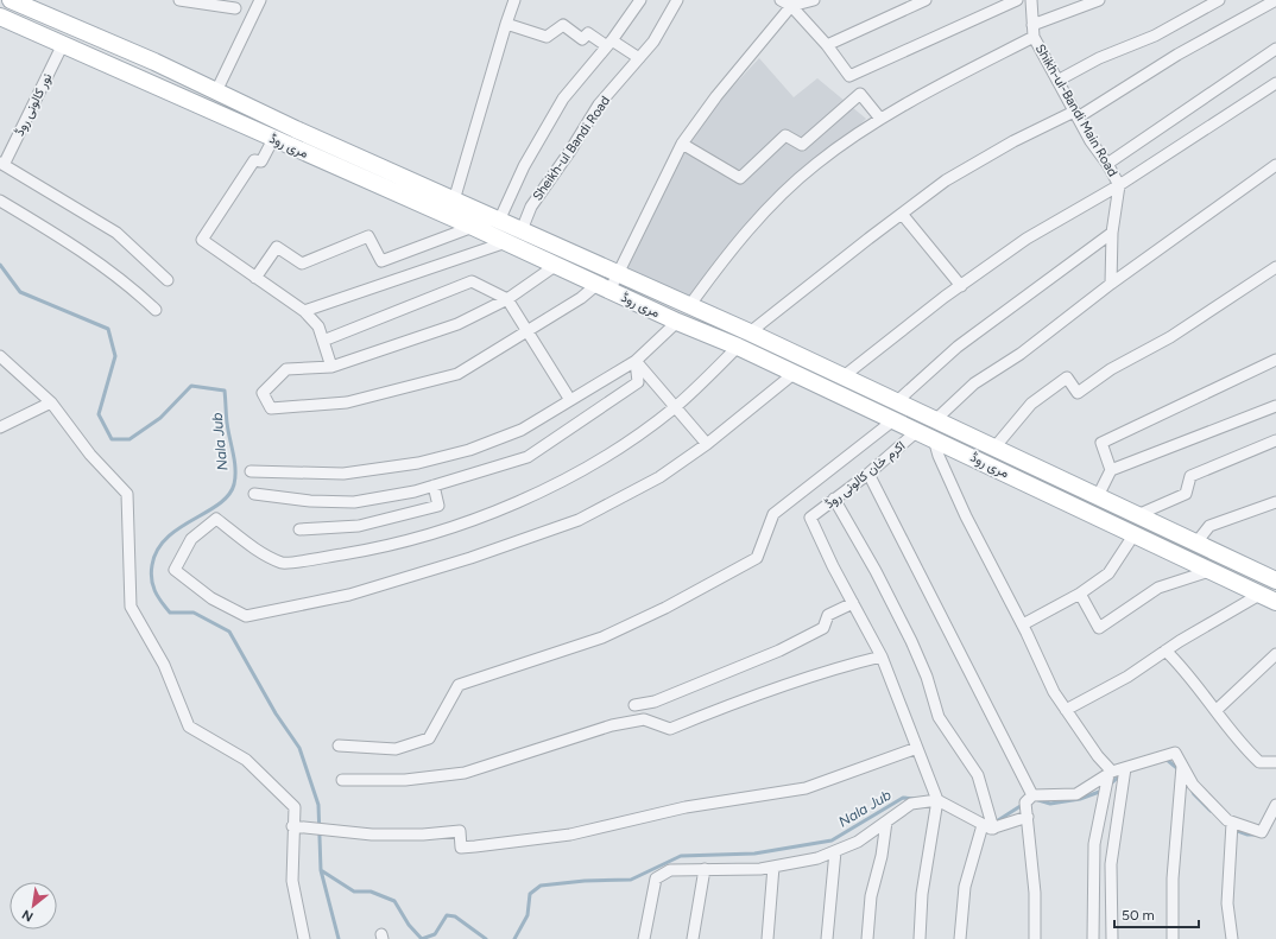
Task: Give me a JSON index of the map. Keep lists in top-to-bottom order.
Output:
{
  "streets": {
    "main road": ["مری روڈ"],
    "street": [
      "نور کالونی روڈ",
      "Shikh-ul-Bandi Main Road",
      "Sheikh-ul Bandi Road",
      "اکرم خان کالونی روڈ"
    ]
  },
  "crossings": [
    ["نور کالونی روڈ", "مری روڈ"],
    ["مری روڈ", "Sheikh-ul Bandi Road"],
    ["مری روڈ", "اکرم خان کالونی روڈ"]
  ],
  "water": ["Nala Jub"],
  "scale_bar": "50 m",
  "north": "bottom left"
}
